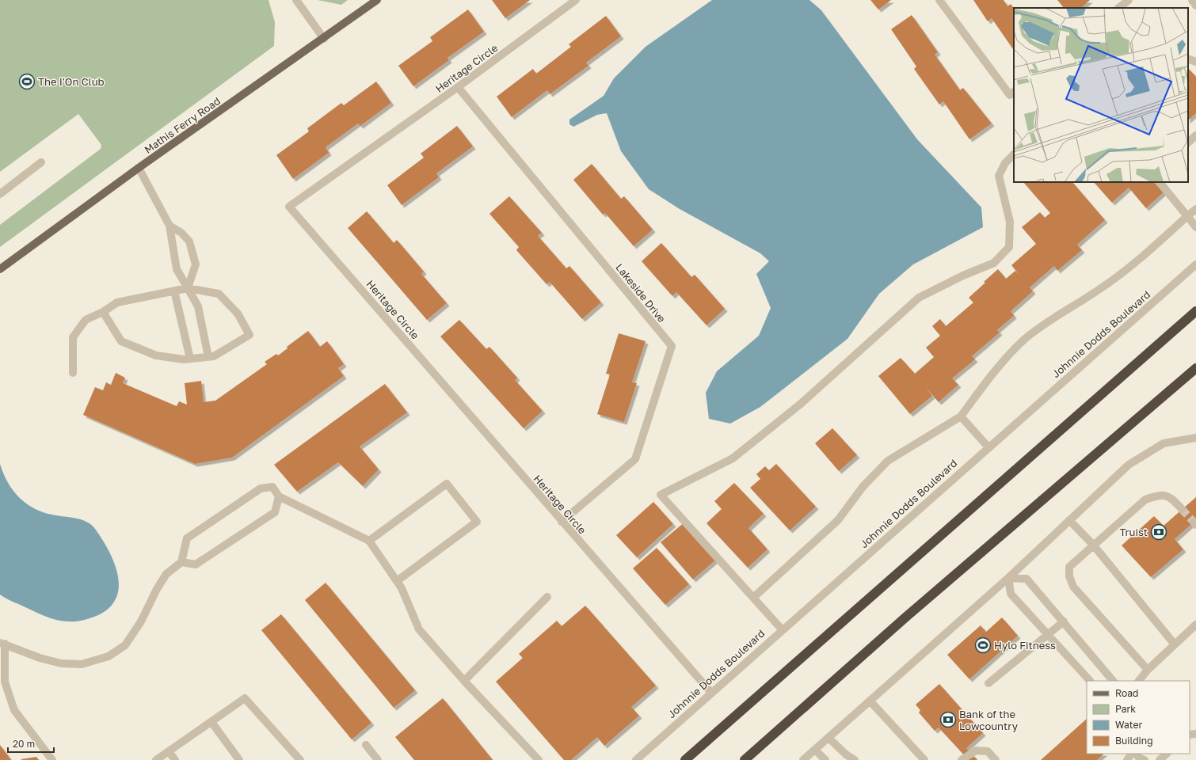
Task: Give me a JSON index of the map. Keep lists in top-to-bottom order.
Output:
{
  "streets": {
    "main road": ["Mathis Ferry Road"],
    "street": ["Heritage Circle", "Lakeside Drive", "Johnnie Dodds Boulevard"]
  },
  "crossings": [
    ["Heritage Circle", "Lakeside Drive"],
    ["Heritage Circle", "Johnnie Dodds Boulevard"]
  ],
  "places": {
    "sports": ["The I'On Club", "Hylo Fitness"],
    "bank": ["Truist", "Bank of the Lowcountry"]
  },
  "legend": [
    "Road",
    "Park",
    "Water",
    "Building"
  ],
  "scale_bar": "20 m"
}
